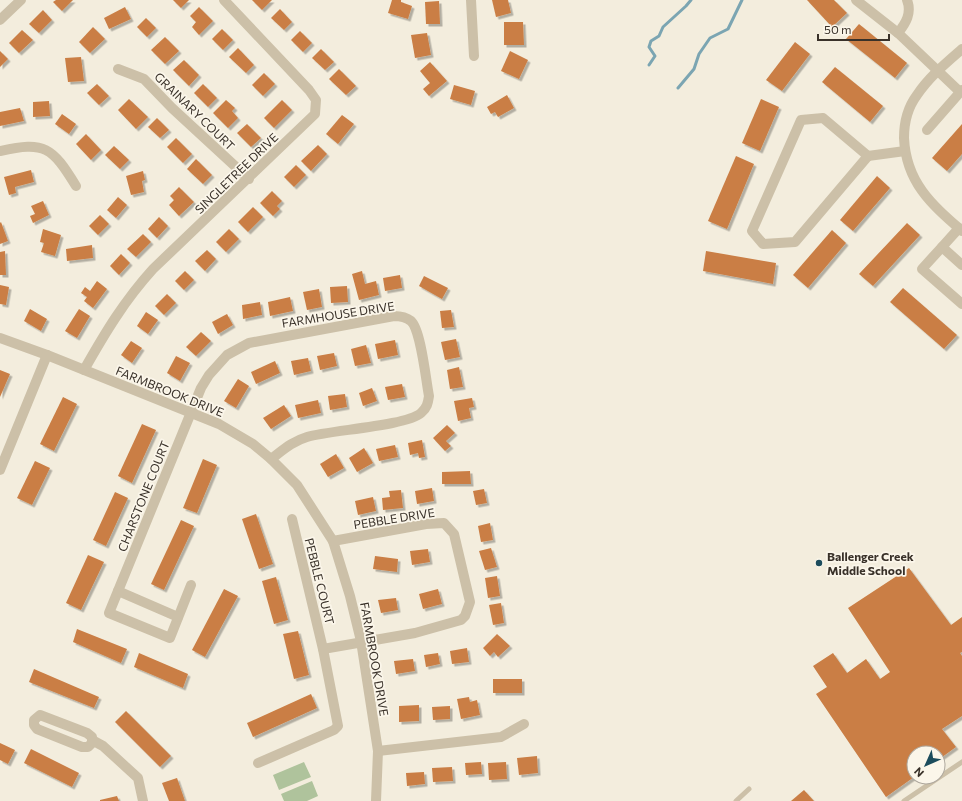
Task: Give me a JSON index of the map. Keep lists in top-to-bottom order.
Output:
{
  "streets": {
    "street": [
      "GRAINARY COURT",
      "SINGLETREE DRIVE",
      "FARMHOUSE DRIVE",
      "FARMBROOK DRIVE",
      "CHARSTONE COURT",
      "PEBBLE DRIVE",
      "PEBBLE COURT"
    ]
  },
  "crossings": [
    ["GRAINARY COURT", "SINGLETREE DRIVE"],
    ["SINGLETREE DRIVE", "FARMBROOK DRIVE"],
    ["FARMHOUSE DRIVE", "FARMBROOK DRIVE"],
    ["FARMHOUSE DRIVE", "CHARSTONE COURT"],
    ["FARMBROOK DRIVE", "CHARSTONE COURT"],
    ["FARMBROOK DRIVE", "PEBBLE DRIVE"]
  ],
  "places": ["Ballenger Creek Middle School"],
  "scale_bar": "50 m",
  "north": "bottom left"
}
